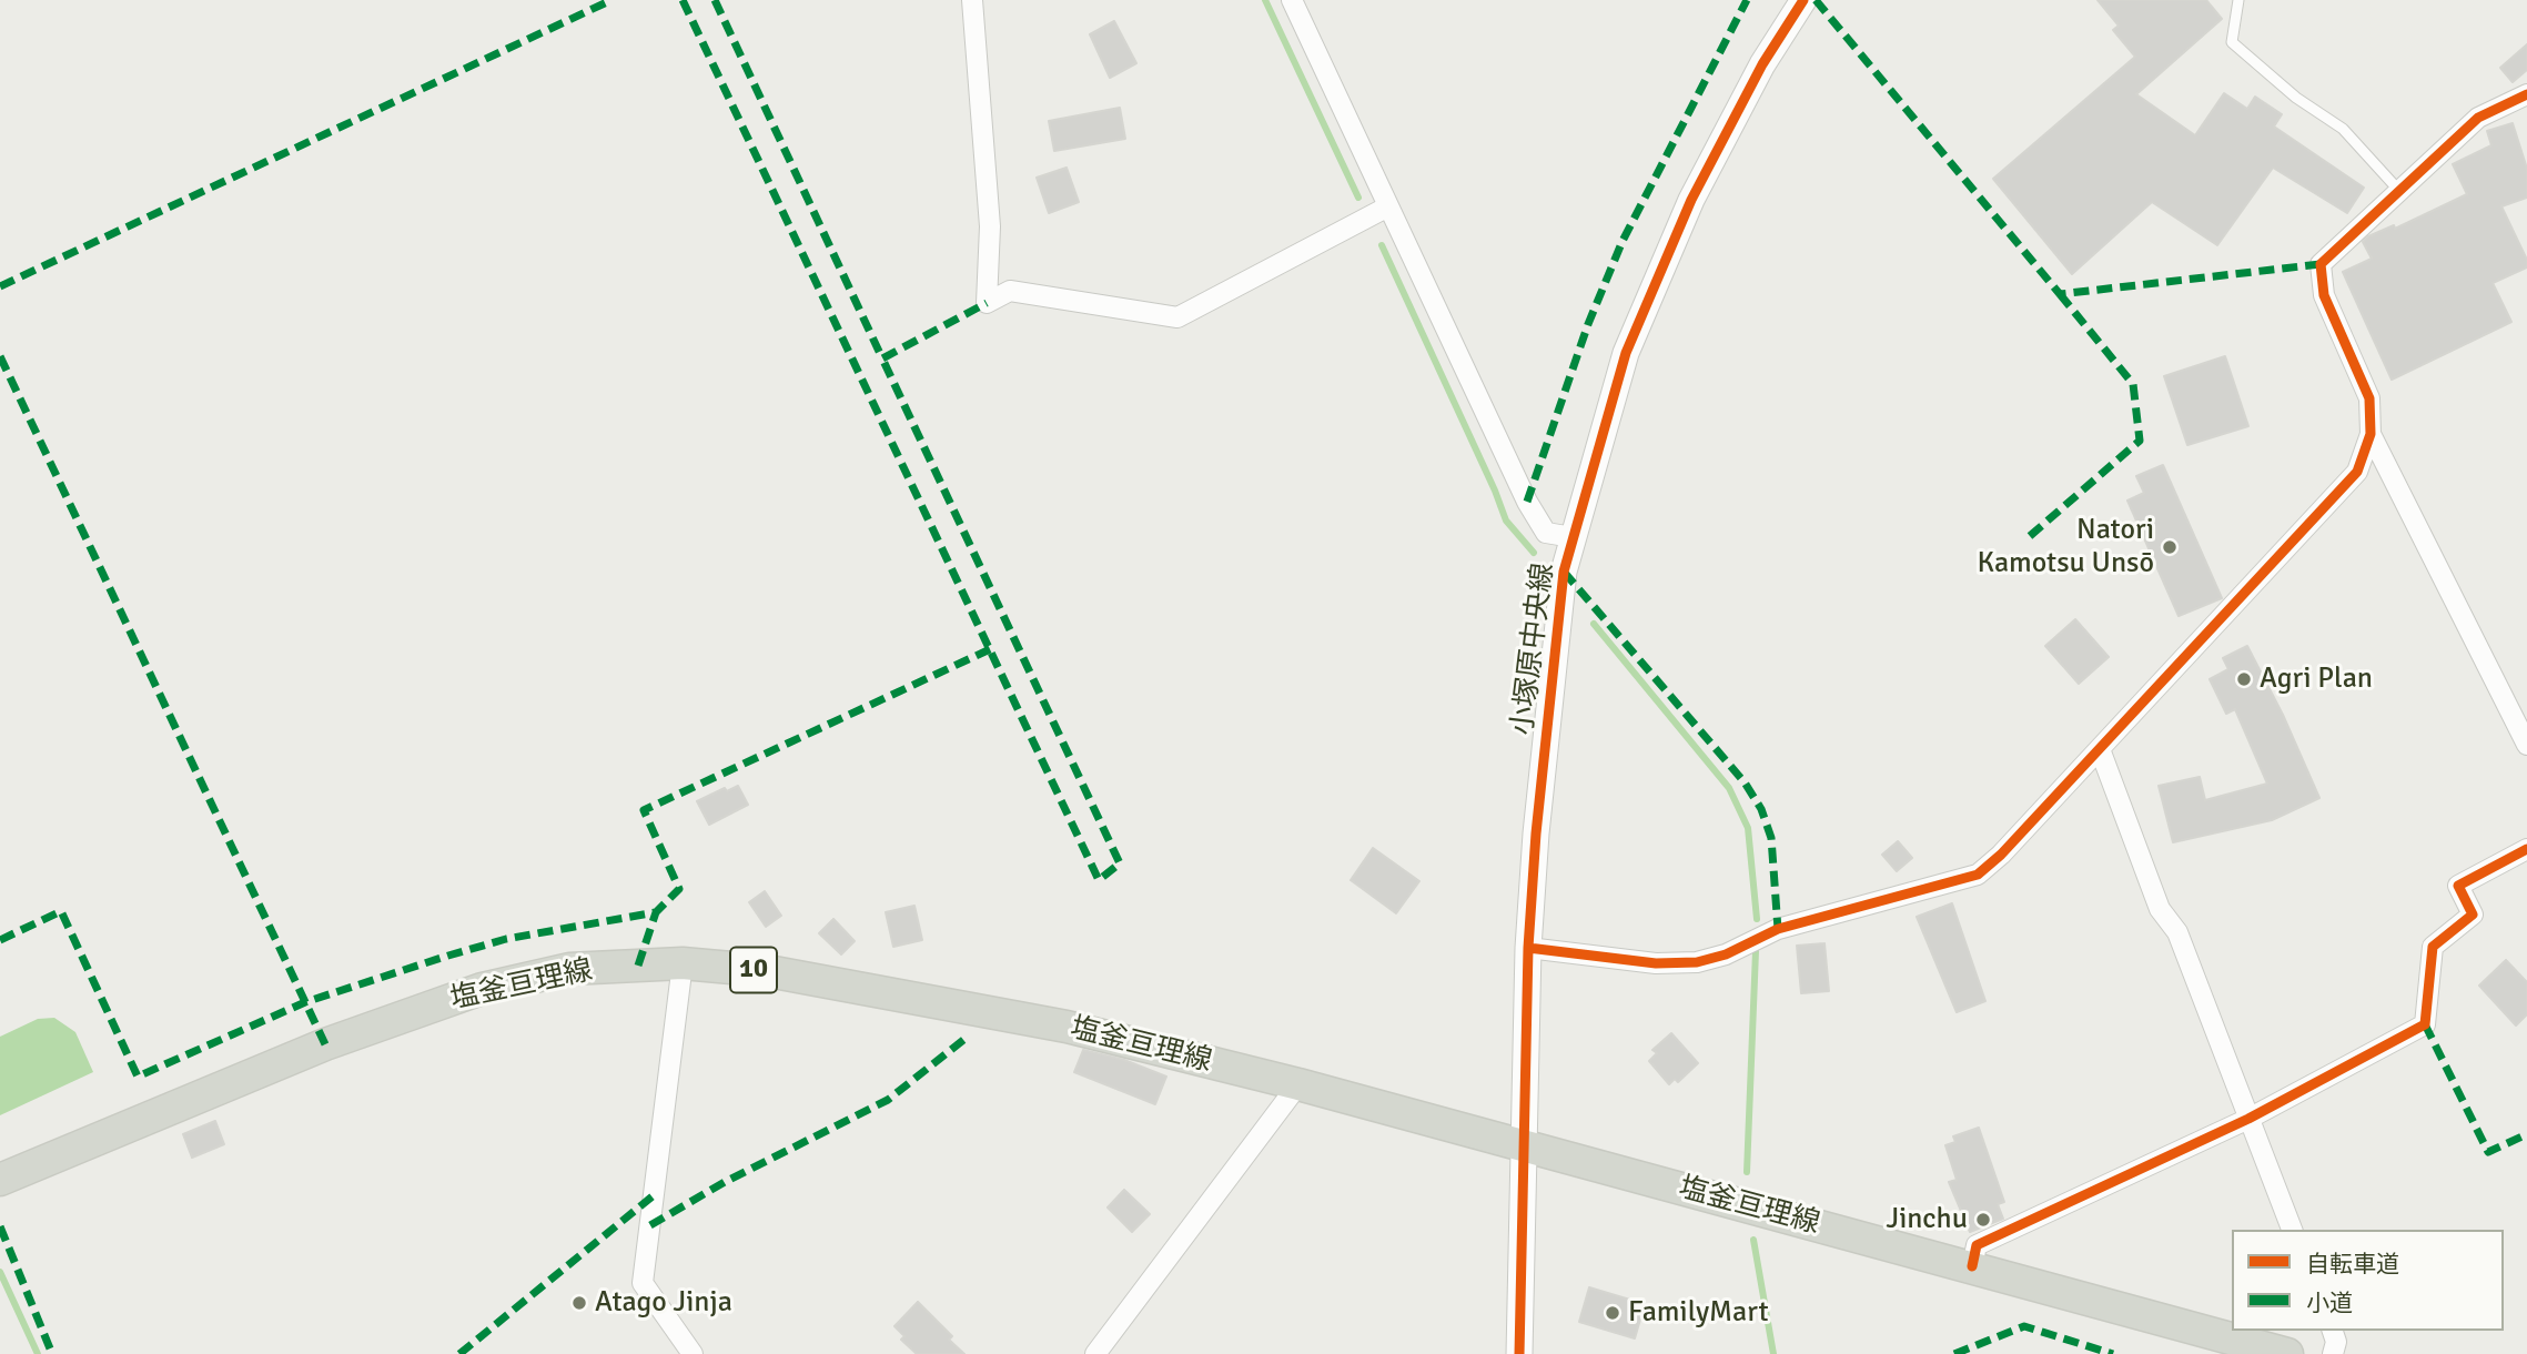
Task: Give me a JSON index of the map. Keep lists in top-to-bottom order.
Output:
{
  "streets": {
    "main road": ["10", "塩釜亘理線"],
    "street": ["小塚原中央線"]
  },
  "crossings": [
    ["小塚原中央線", "塩釜亘理線"]
  ],
  "places": [
    "Natori Kamotsu Unsō",
    "Agri Plan",
    "Jinchu",
    "Atago Jinja",
    "FamilyMart"
  ],
  "legend": ["自転車道", "小道"]
}
